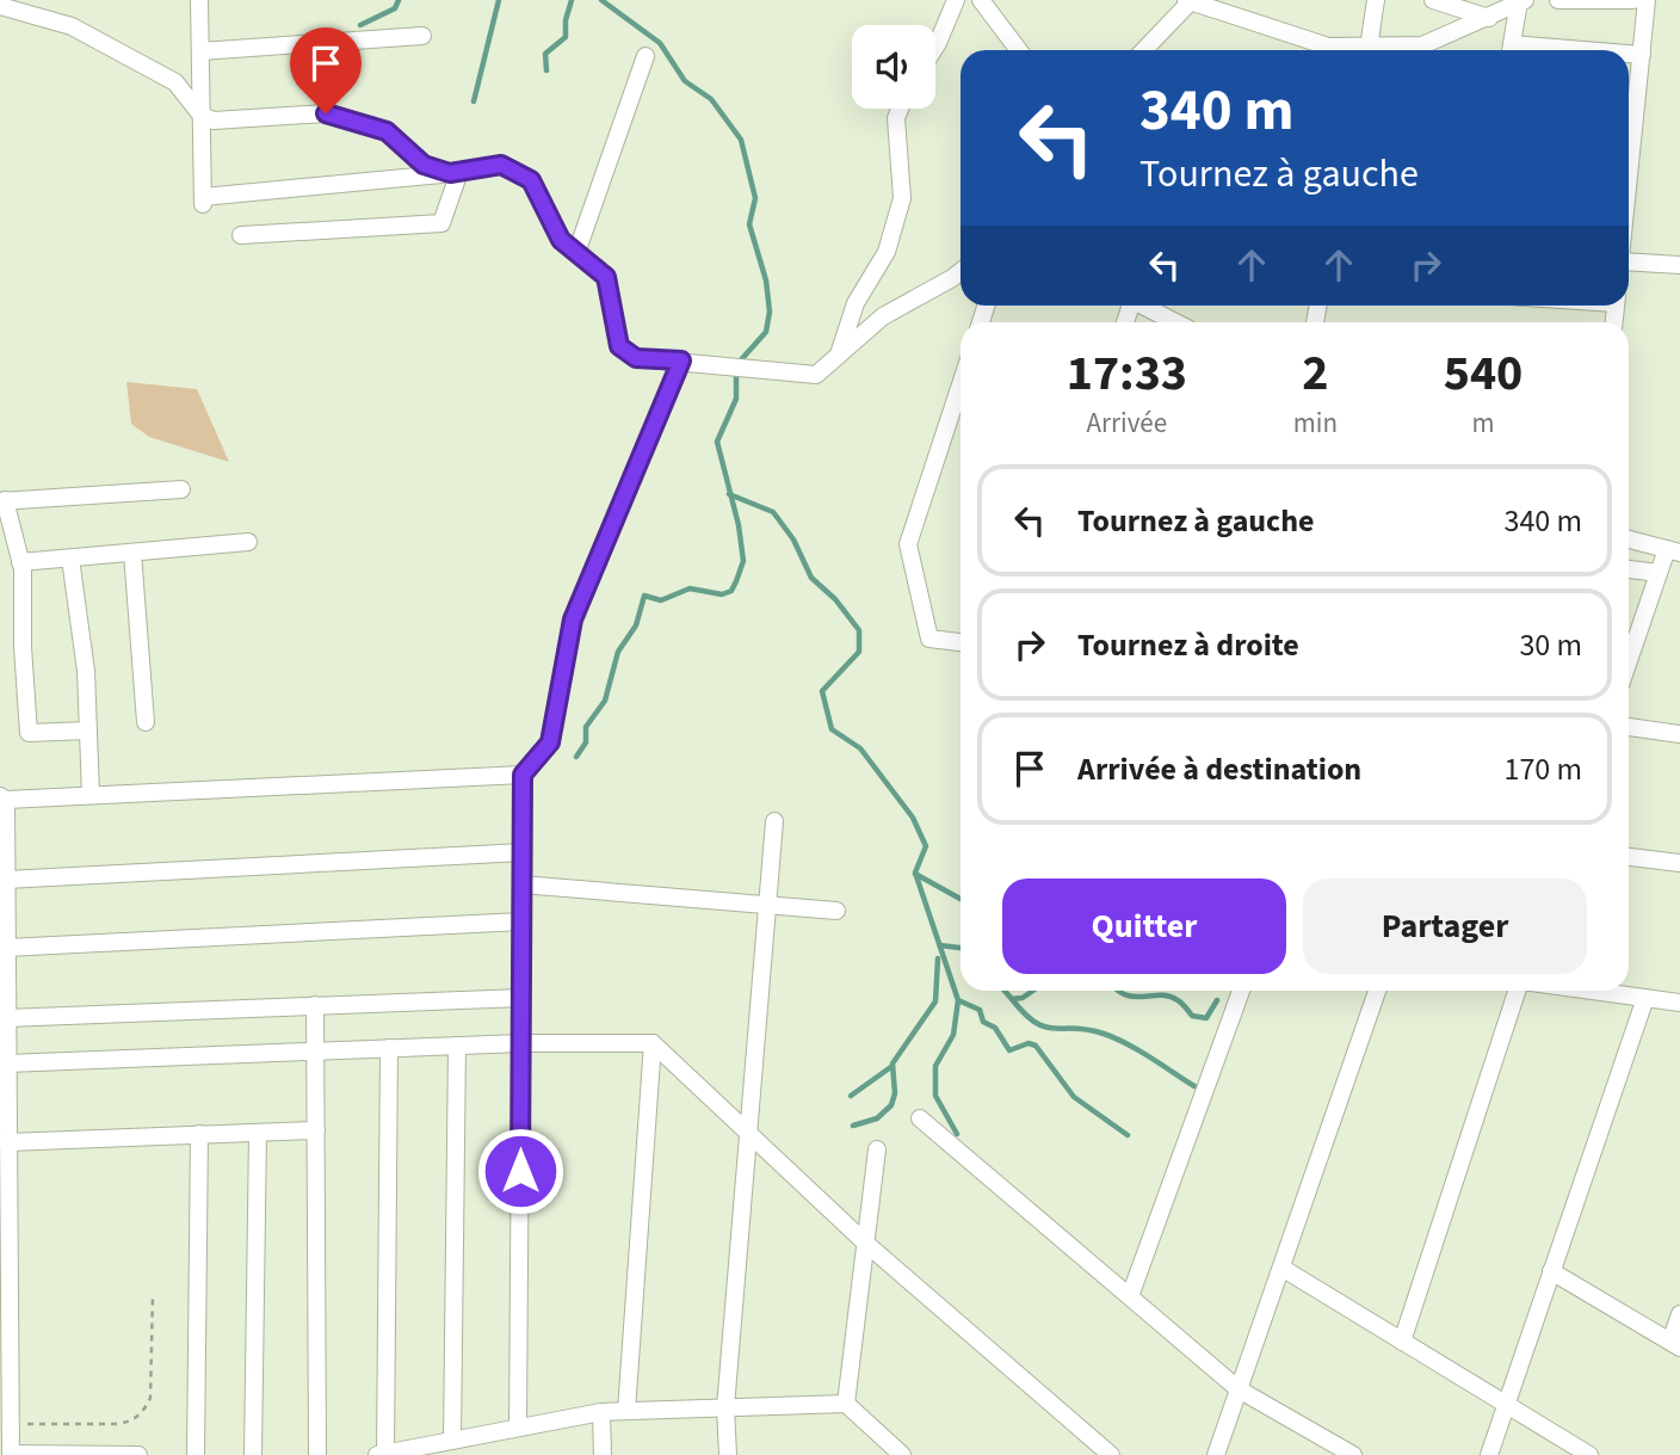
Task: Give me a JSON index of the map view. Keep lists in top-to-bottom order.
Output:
{
  "page": {
    "turn": ["340 m", "Tournez à gauche"],
    "eta": [
      "17:33",
      "Arrivée",
      "2",
      "min",
      "540",
      "m"
    ],
    "list": [
      {
        "name": "Tournez à gauche",
        "value": "340 m"
      },
      {
        "name": "Tournez à droite",
        "value": "30 m"
      },
      {
        "name": "Arrivée à destination",
        "value": "170 m"
      }
    ],
    "buttons": ["Quitter", "Partager"]
  }
}
